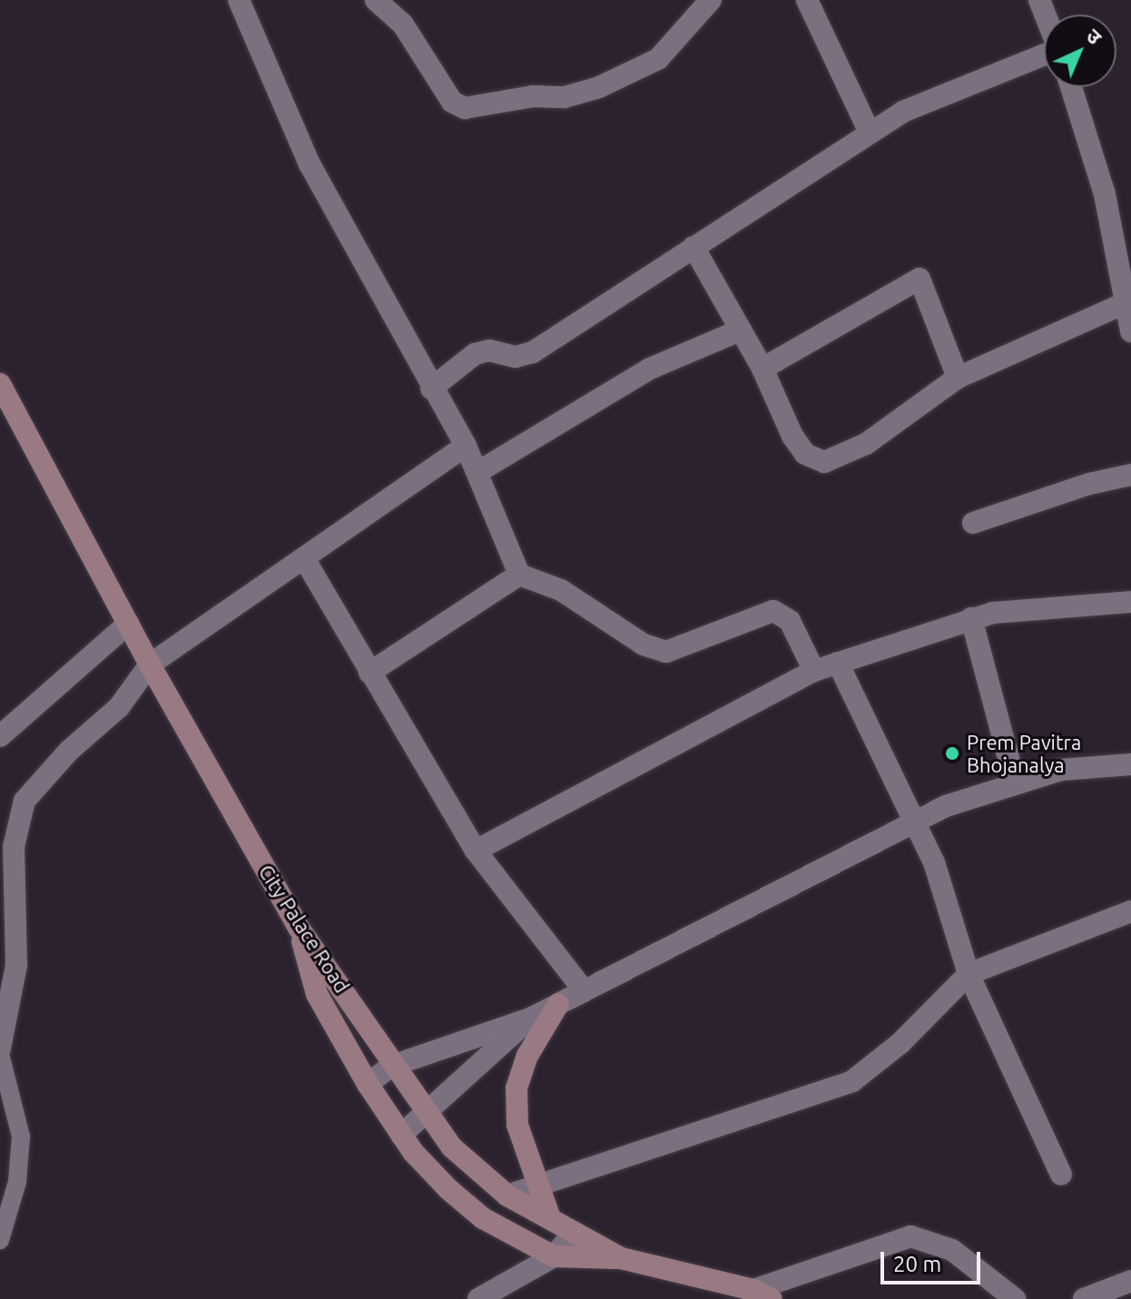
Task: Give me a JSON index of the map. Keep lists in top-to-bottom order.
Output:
{
  "streets": {
    "street": ["City Palace Road"]
  },
  "places": ["Prem Pavitra Bhojanalya"],
  "scale_bar": "20 m",
  "north": "top right"
}
